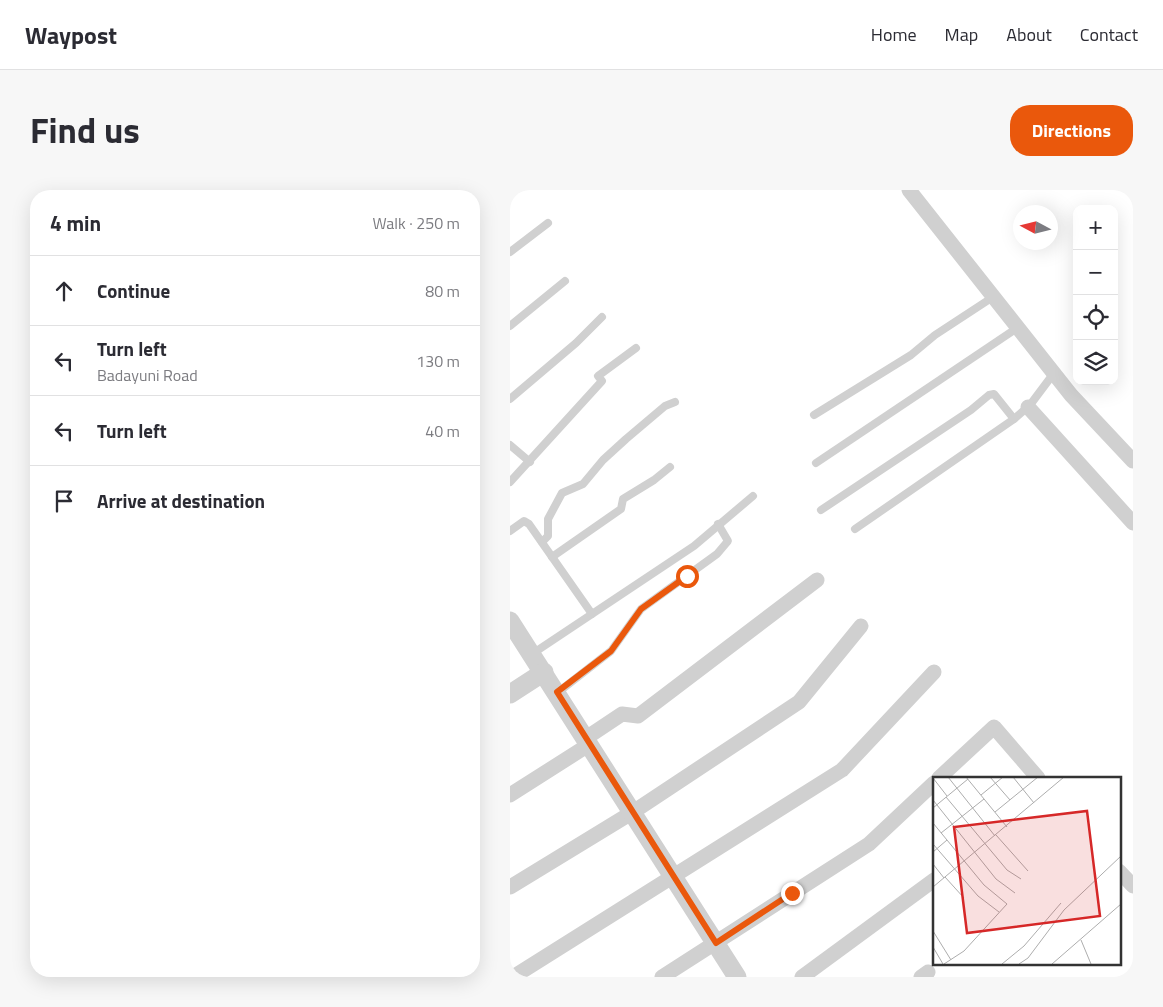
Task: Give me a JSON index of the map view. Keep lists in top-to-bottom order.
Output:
{
  "north": "left",
  "page": {
    "header": "Waypost",
    "nav": [
      "Home",
      "Map",
      "About",
      "Contact"
    ],
    "title": "Find us",
    "buttons": "Directions",
    "heading": ["4 min", "Walk · 250 m"],
    "map_buttons": ["+", "−"],
    "list": [
      ["Continue", "80 m"],
      ["Turn left", "Badayuni Road", "130 m"],
      ["Turn left", "40 m"],
      "Arrive at destination"
    ]
  }
}
